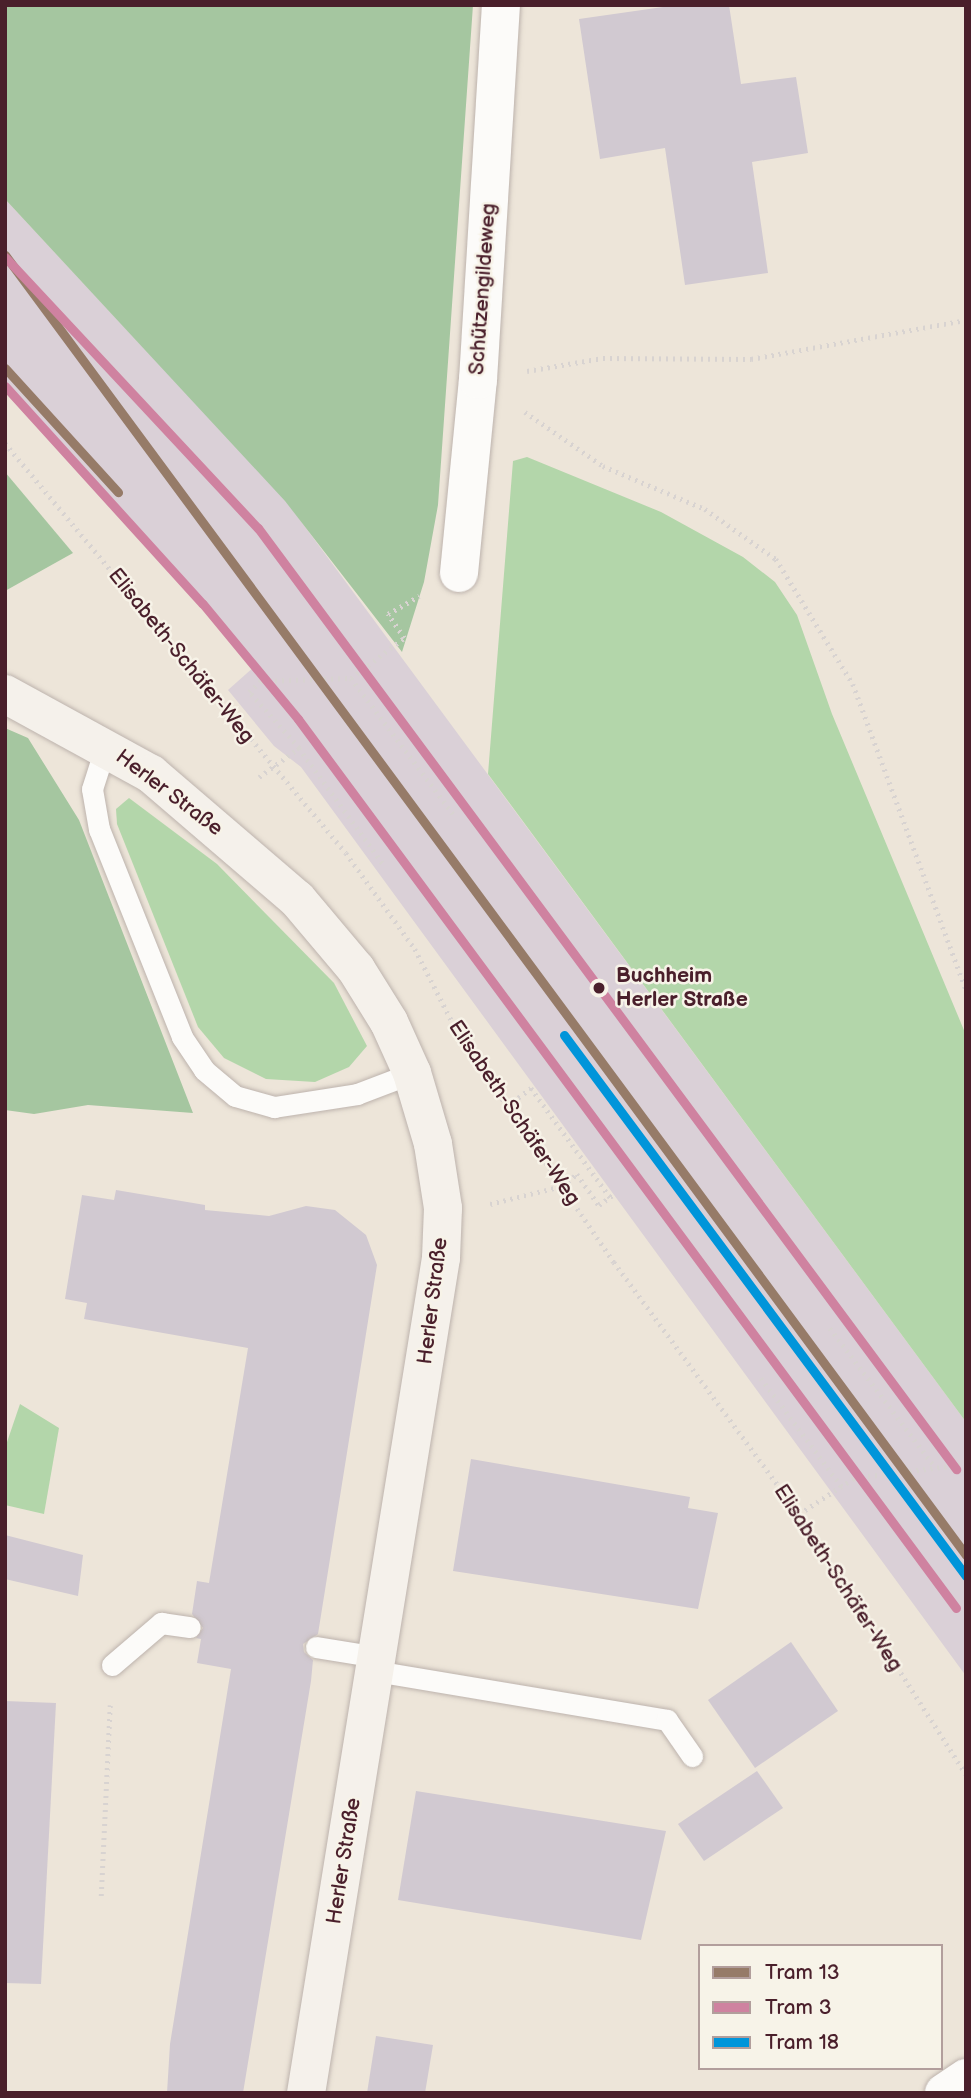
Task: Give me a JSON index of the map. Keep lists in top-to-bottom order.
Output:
{
  "streets": {
    "street": ["Schützengildeweg", "Herler Straße"],
    "path": ["Elisabeth-Schäfer-Weg"]
  },
  "places": ["Buchheim Herler Straße"],
  "lines": ["tram line 13", "tram line 3", "tram line 18"],
  "legend": ["Tram 13", "Tram 3", "Tram 18"]
}
